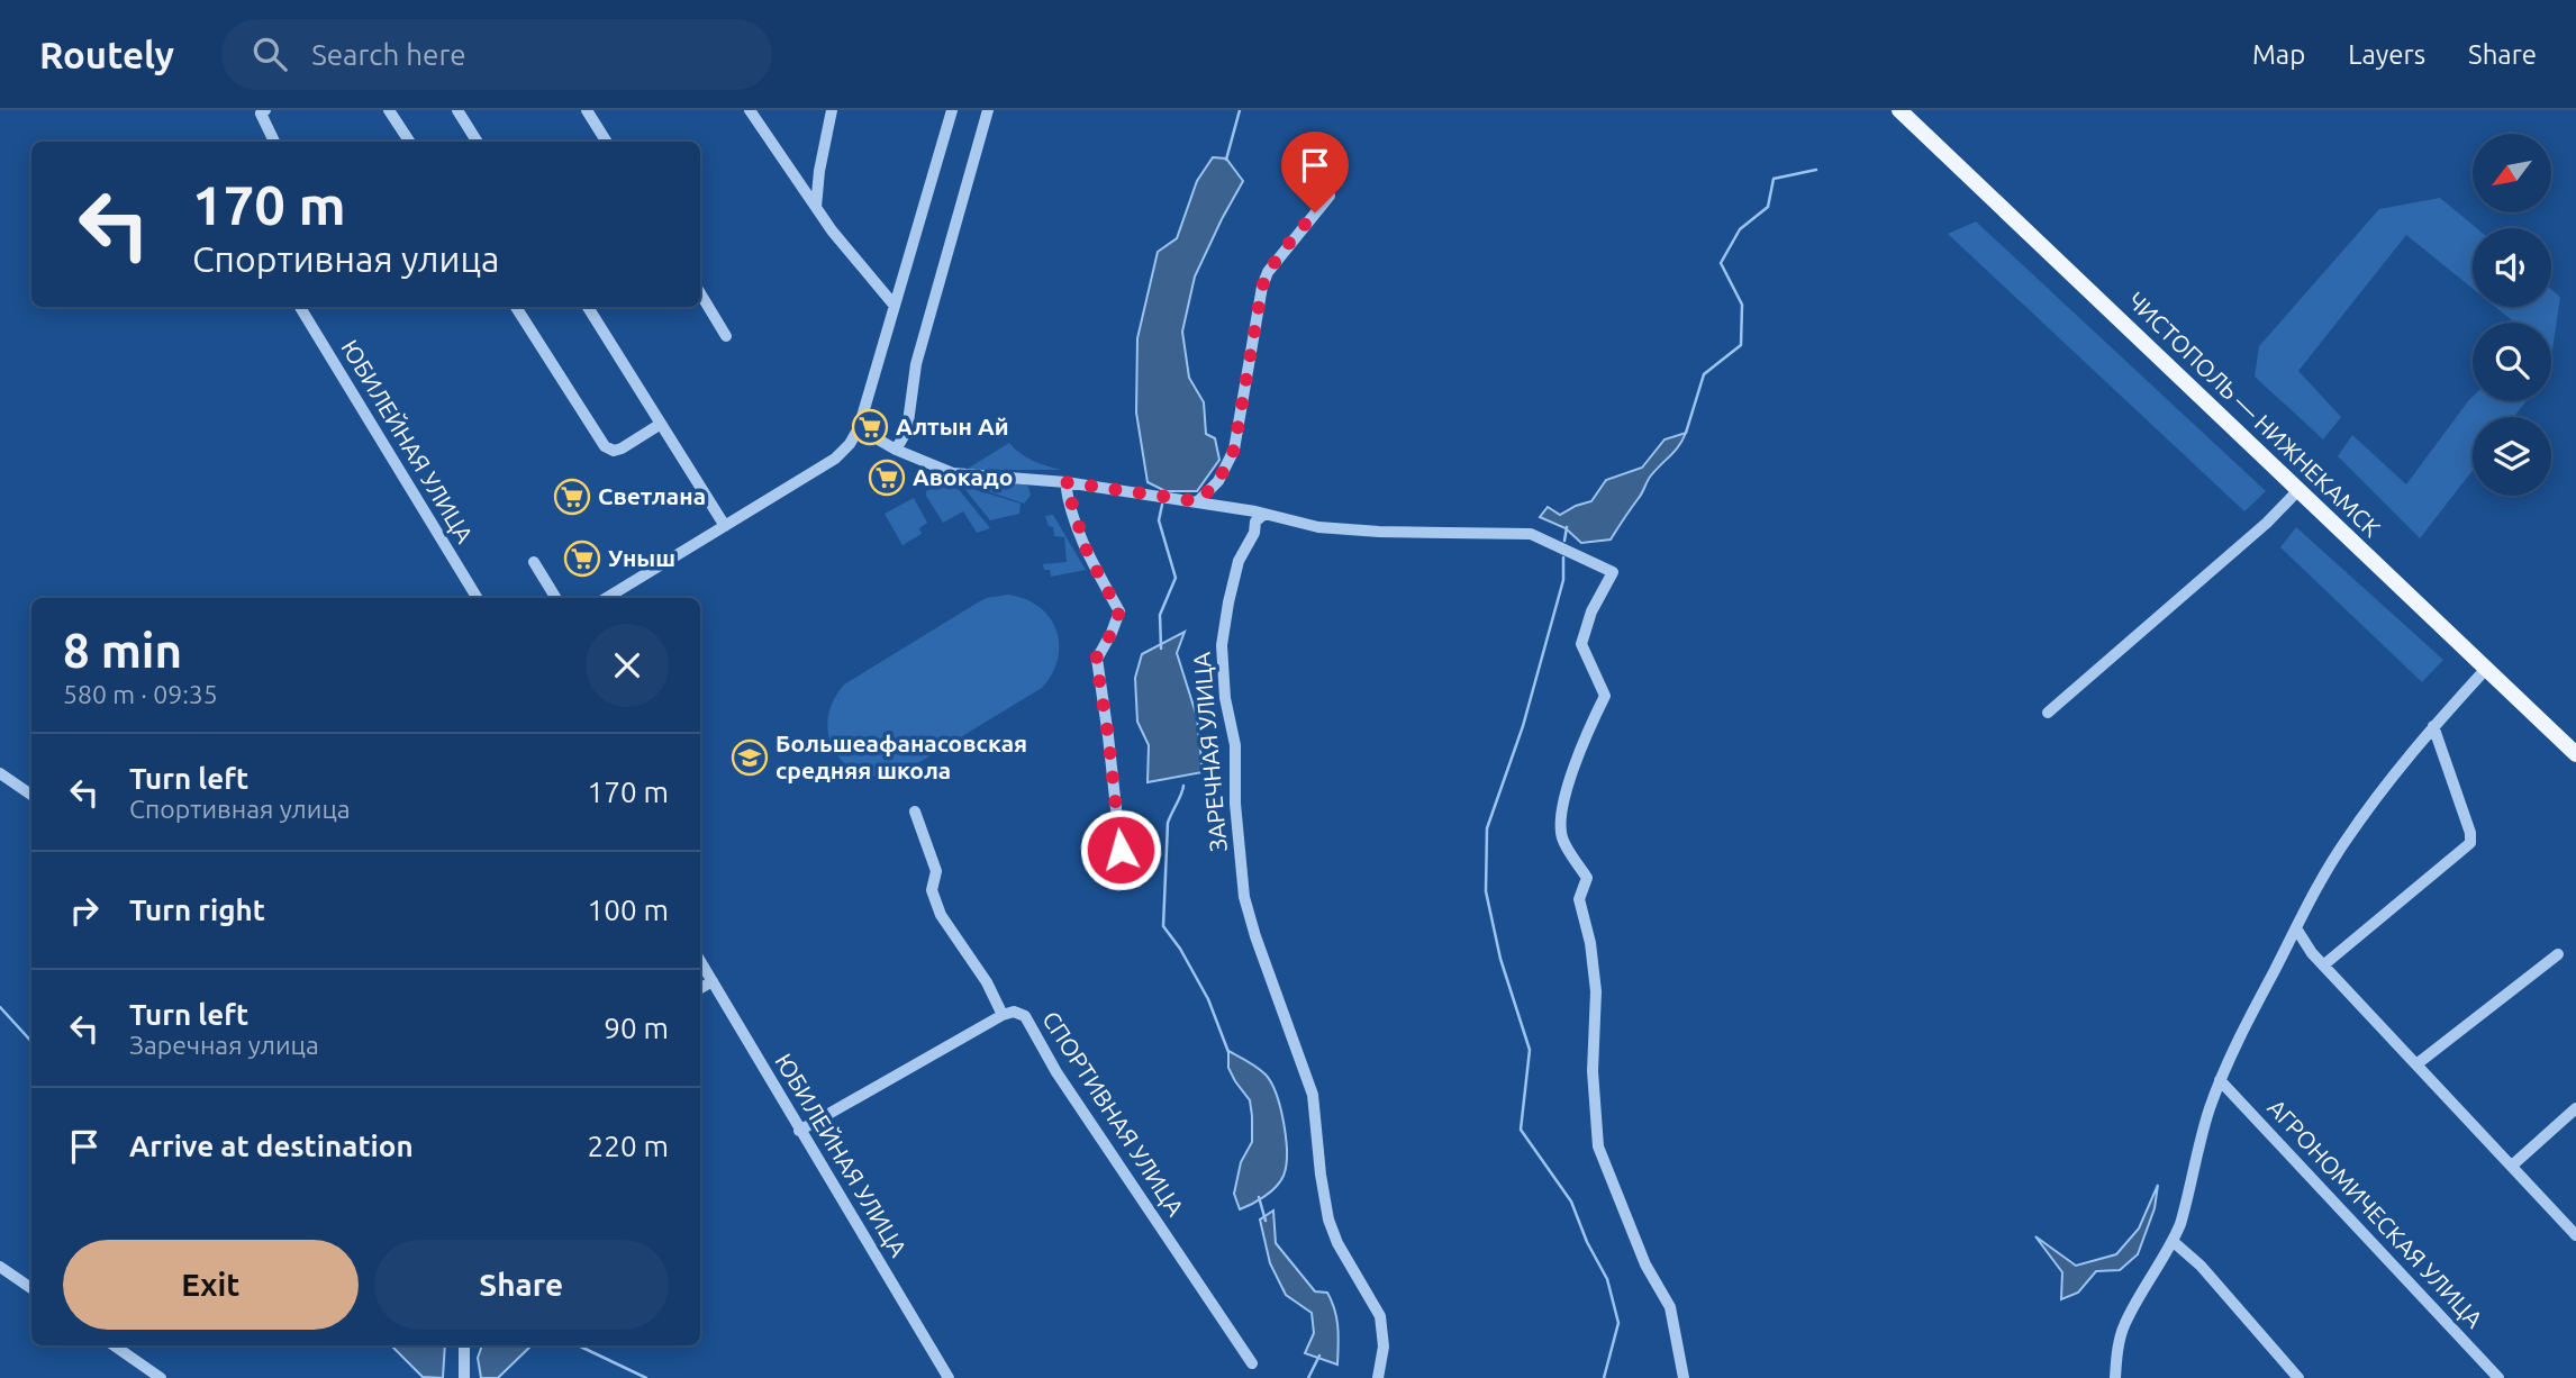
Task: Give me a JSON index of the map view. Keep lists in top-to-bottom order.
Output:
{
  "streets": {
    "main road": ["ЧИСТОПОЛЬ — НИЖНЕКАМСК"],
    "street": [
      "ЮБИЛЕЙНАЯ УЛИЦА",
      "ЗАРЕЧНАЯ УЛИЦА",
      "СПОРТИВНАЯ УЛИЦА",
      "АГРОНОМИЧЕСКАЯ УЛИЦА"
    ]
  },
  "places": {
    "supermarket": [
      "Алтын Ай",
      "Авокадо",
      "Светлана",
      "Уныш"
    ],
    "school or university": ["Большеафанасовская средняя школа"]
  },
  "north": "bottom left",
  "page": {
    "header": "Routely",
    "search": "Search here",
    "nav": ["Map", "Layers", "Share"],
    "turn": ["170 m", "Спортивная улица"],
    "heading": ["8 min", "580 m · 09:35"],
    "list": [
      {
        "name": "Turn left",
        "note": "Спортивная улица",
        "value": "170 m"
      },
      {
        "name": "Turn right",
        "value": "100 m"
      },
      {
        "name": "Turn left",
        "note": "Заречная улица",
        "value": "90 m"
      },
      {
        "name": "Arrive at destination",
        "value": "220 m"
      }
    ],
    "buttons": ["Exit", "Share"]
  }
}
